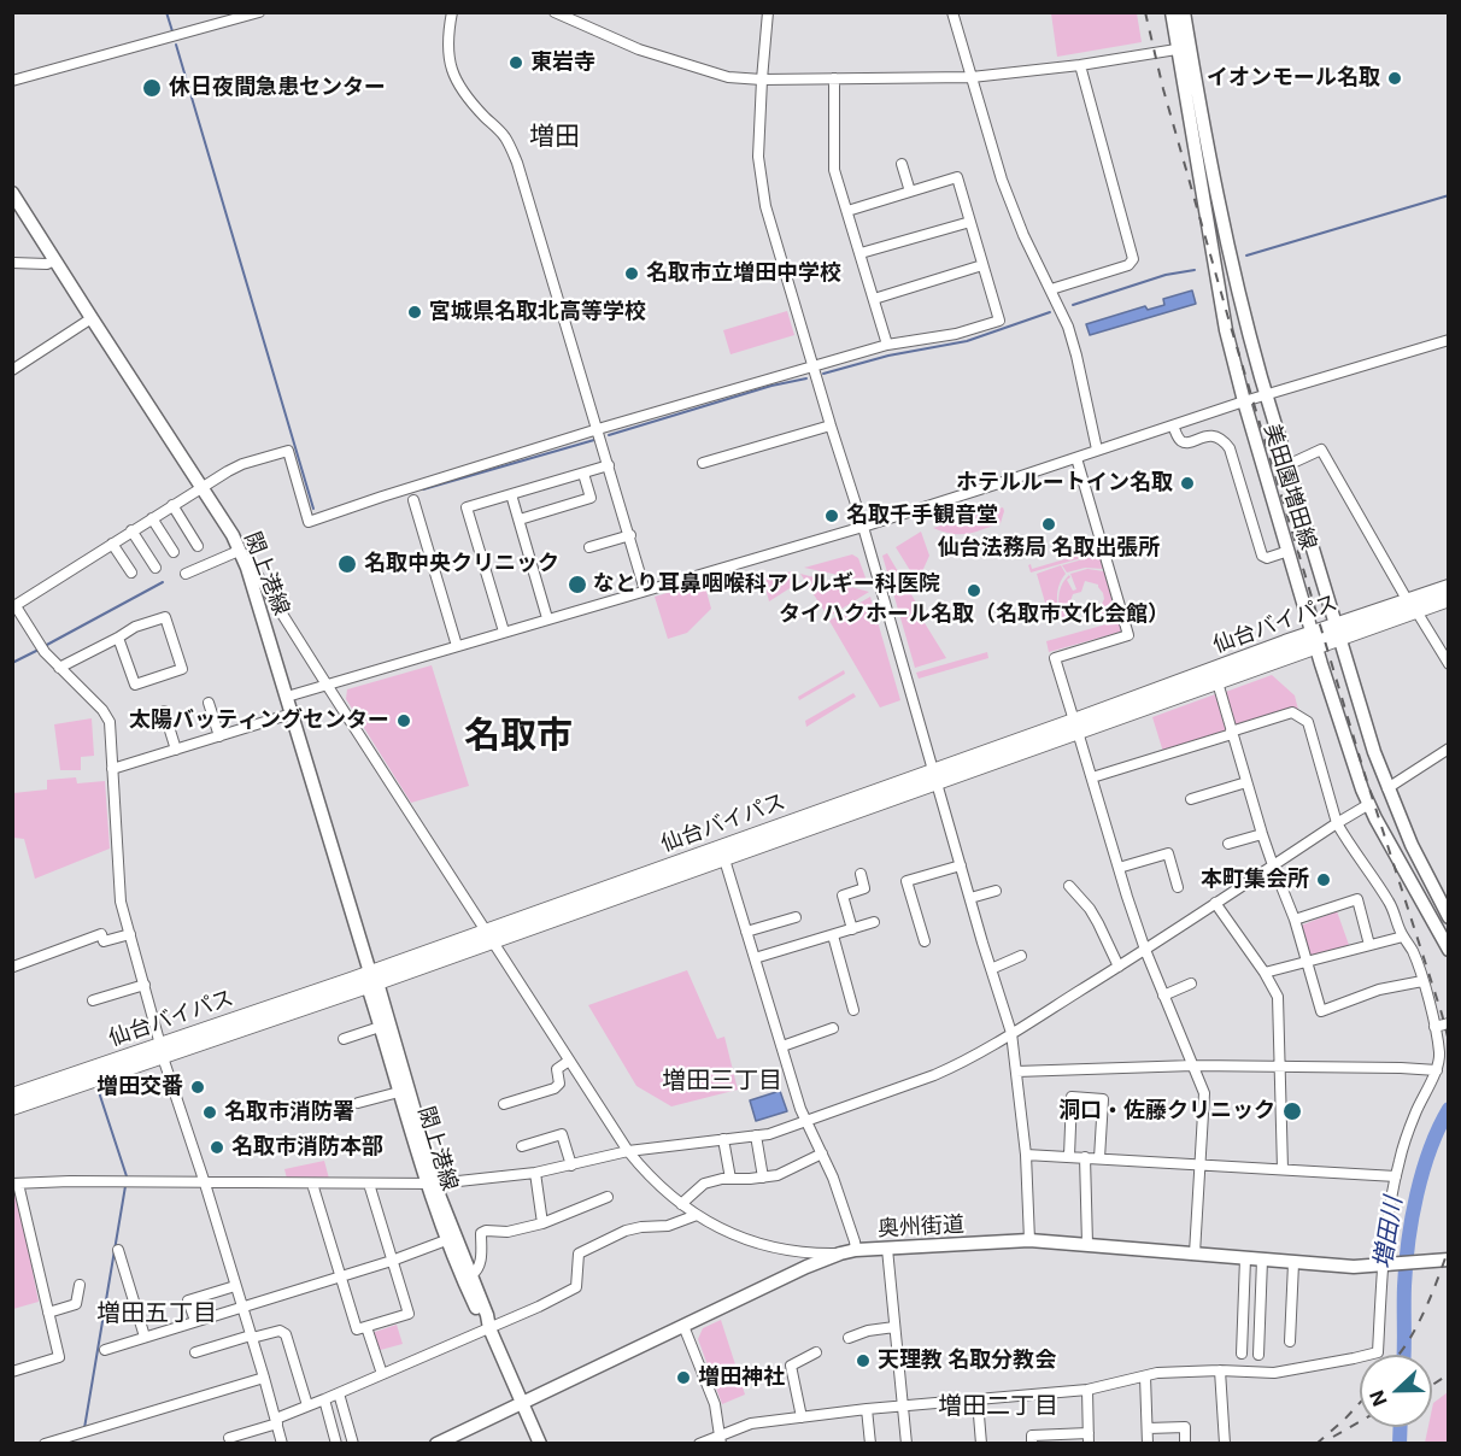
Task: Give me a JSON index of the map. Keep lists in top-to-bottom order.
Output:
{
  "streets": {
    "highway": ["仙台バイパス"],
    "main road": ["美田園増田線", "閖上港線", "奥州街道"]
  },
  "crossings": [
    ["美田園増田線", "仙台バイパス"],
    ["閖上港線", "仙台バイパス"],
    ["閖上港線", "奥州街道"]
  ],
  "districts": [
    "増田",
    "名取市",
    "増田三丁目",
    "増田五丁目",
    "増田二丁目"
  ],
  "water": ["増田川"],
  "places": [
    "東岩寺",
    "イオンモール名取",
    "休日夜間急患センター",
    "名取市立増田中学校",
    "宮城県名取北高等学校",
    "ホテルルートイン名取",
    "名取千手観音堂",
    "仙台法務局 名取出張所",
    "名取中央クリニック",
    "なとり耳鼻咽喉科アレルギー科医院",
    "タイハクホール名取（名取市文化会館）",
    "太陽バッティングセンター",
    "本町集会所",
    "増田交番",
    "洞口・佐藤クリニック",
    "名取市消防署",
    "名取市消防本部",
    "天理教 名取分教会",
    "増田神社"
  ],
  "north": "left"
}
